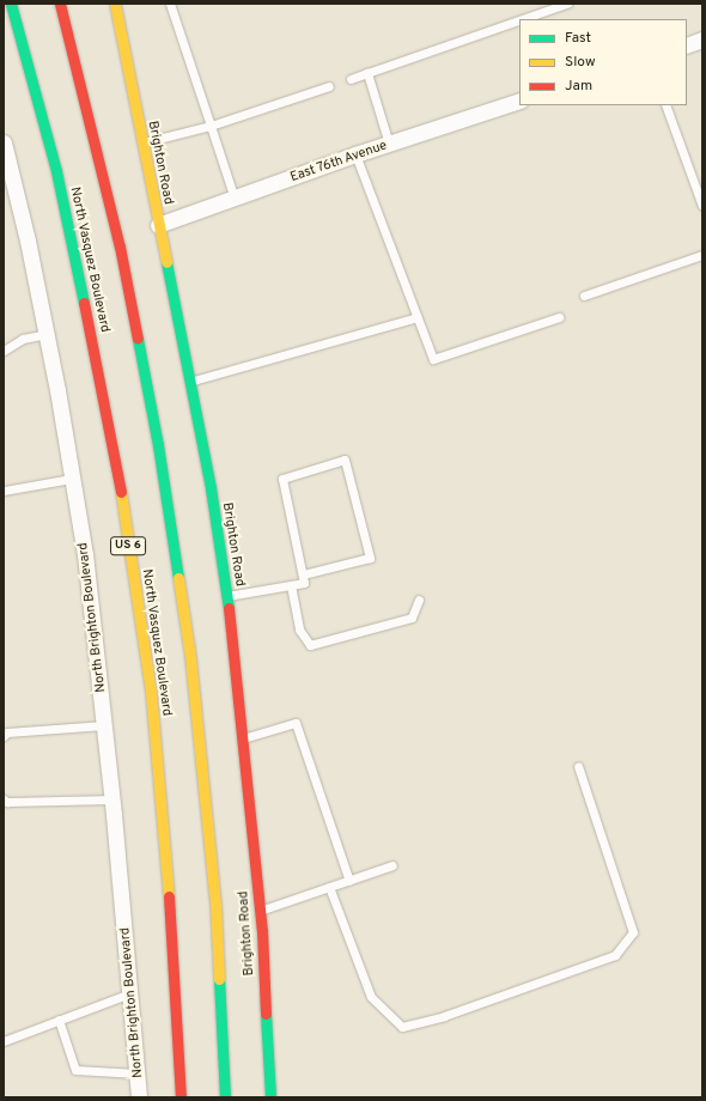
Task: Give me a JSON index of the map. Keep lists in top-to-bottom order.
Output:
{
  "streets": {
    "main road": ["Brighton Road", "North Vasquez Boulevard", "US 6"],
    "street": ["East 76th Avenue", "North Brighton Boulevard"]
  },
  "crossings": [
    ["East 76th Avenue", "Brighton Road"]
  ],
  "legend": ["Fast", "Slow", "Jam"]
}
